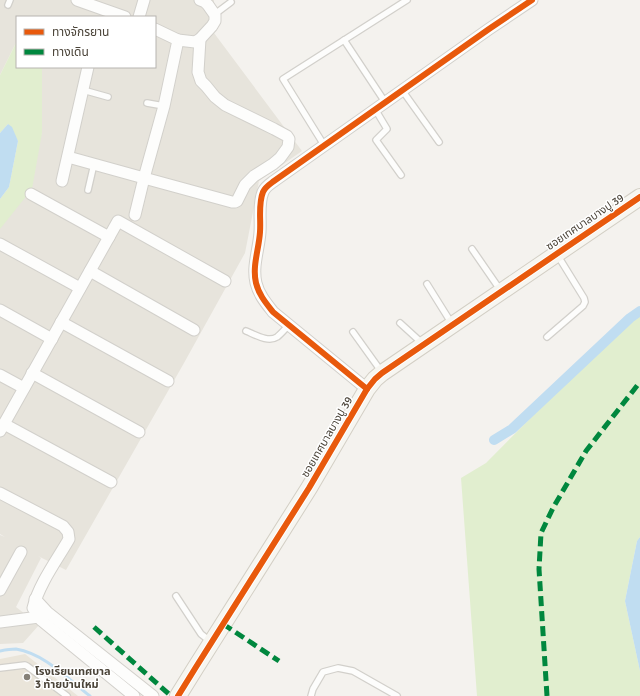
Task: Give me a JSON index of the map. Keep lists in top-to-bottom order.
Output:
{
  "streets": {
    "street": ["ซอยเทศบาลบางปู 39"]
  },
  "places": ["โรงเรียนเทศบาล 3 ท้ายบ้านใหม่"],
  "legend": ["ทางจักรยาน", "ทางเดิน"]
}
